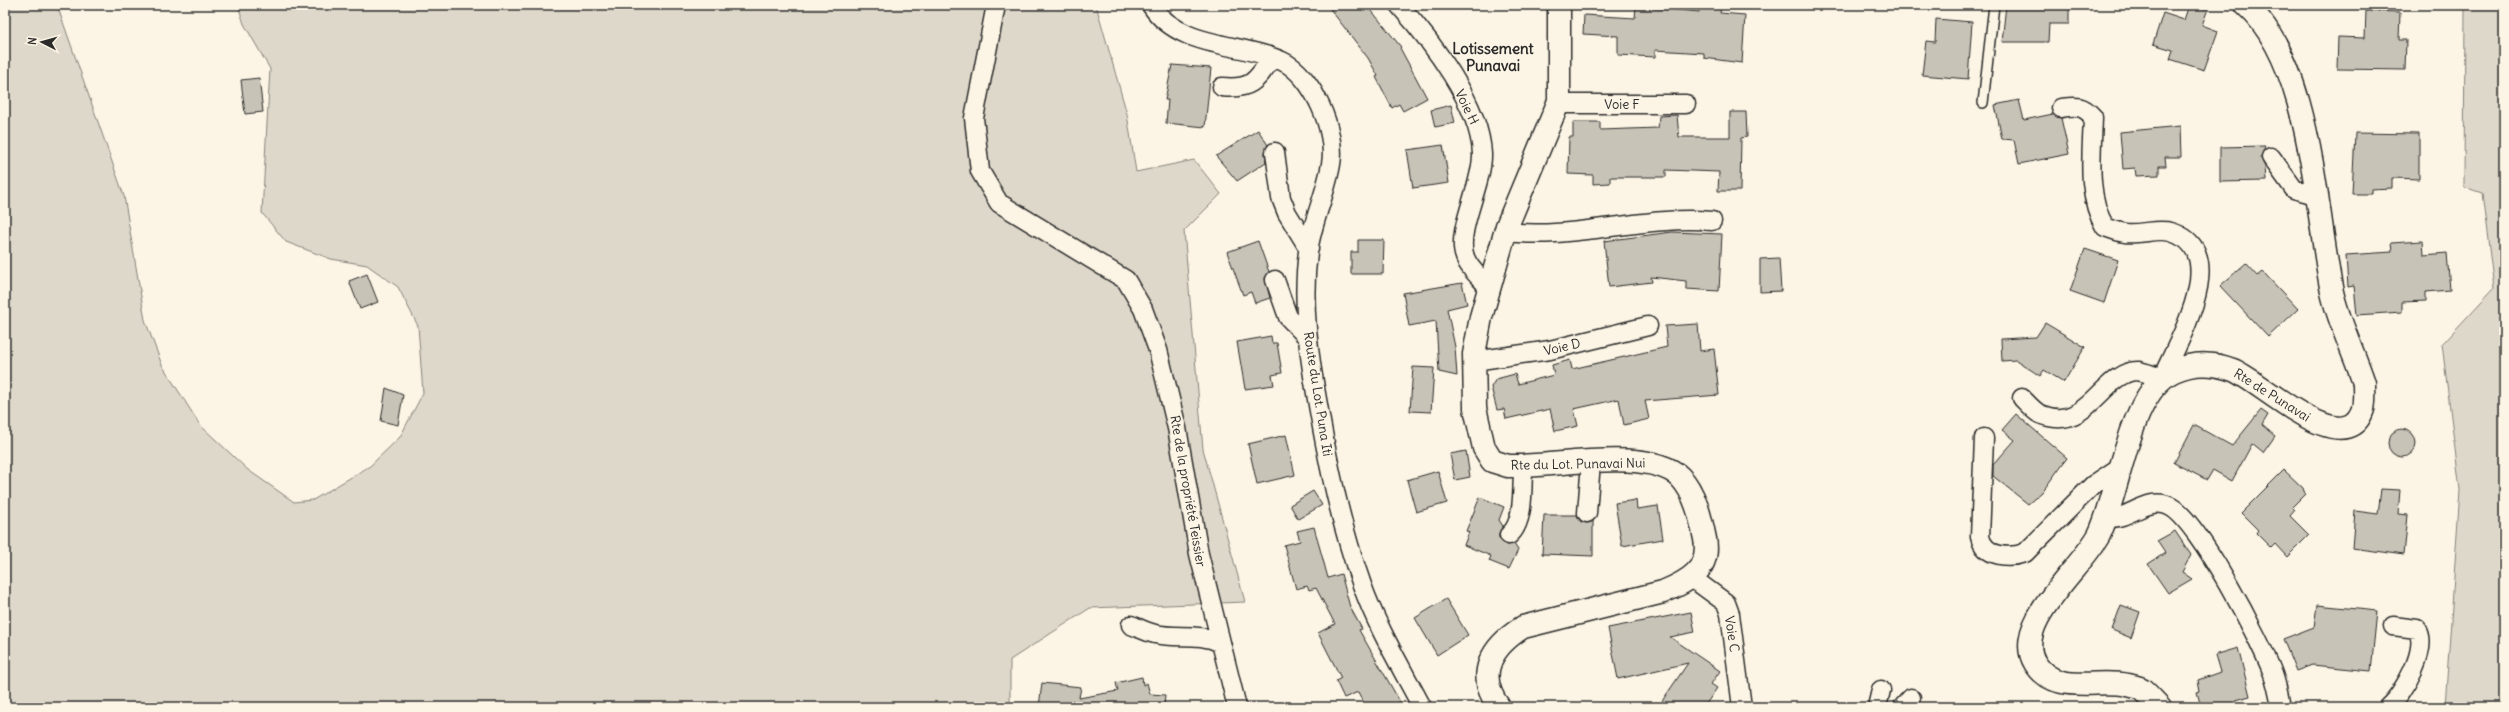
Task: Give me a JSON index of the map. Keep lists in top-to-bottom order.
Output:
{
  "streets": {
    "main road": ["Rte de Punavai", "Rte du Lot. Punavai Nui"],
    "street": [
      "Voie F",
      "Voie H",
      "Voie D",
      "Route du Lot. Puna Iti",
      "Rte de la propriété Teissier",
      "Voie C"
    ]
  },
  "crossings": [
    ["Voie F", "Rte du Lot. Punavai Nui"],
    ["Voie H", "Rte du Lot. Punavai Nui"],
    ["Voie D", "Rte du Lot. Punavai Nui"],
    ["Rte du Lot. Punavai Nui", "Voie C"]
  ],
  "districts": ["Lotissement Punavai"],
  "north": "left"
}
